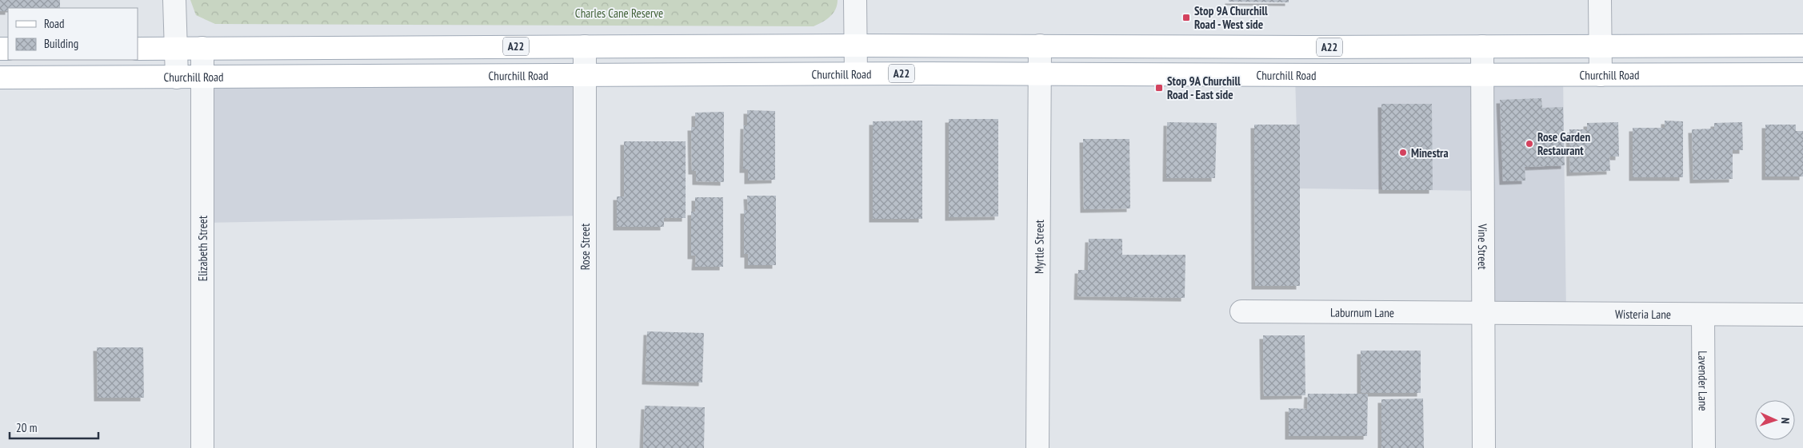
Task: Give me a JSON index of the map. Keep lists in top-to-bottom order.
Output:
{
  "streets": {
    "main road": ["A22", "Churchill Road"],
    "street": [
      "Rose Street",
      "Myrtle Street",
      "Vine Street",
      "Elizabeth Street",
      "Laburnum Lane",
      "Wisteria Lane",
      "Lavender Lane"
    ]
  },
  "crossings": [
    ["A22", "Rose Street"],
    ["A22", "Myrtle Street"],
    ["A22", "Vine Street"],
    ["A22", "Elizabeth Street"],
    ["Churchill Road", "Rose Street"],
    ["Churchill Road", "Myrtle Street"],
    ["Churchill Road", "Vine Street"],
    ["Churchill Road", "Elizabeth Street"],
    ["Vine Street", "Laburnum Lane"],
    ["Vine Street", "Wisteria Lane"],
    ["Laburnum Lane", "Wisteria Lane"],
    ["Wisteria Lane", "Lavender Lane"]
  ],
  "parks": ["Charles Cane Reserve"],
  "places": {
    "transit": ["Stop 9A Churchill Road - West side", "Stop 9A Churchill Road - East side"],
    "other": ["Rose Garden Restaurant", "Minestra"]
  },
  "legend": ["Road", "Building"],
  "scale_bar": "20 m",
  "north": "right"
}
